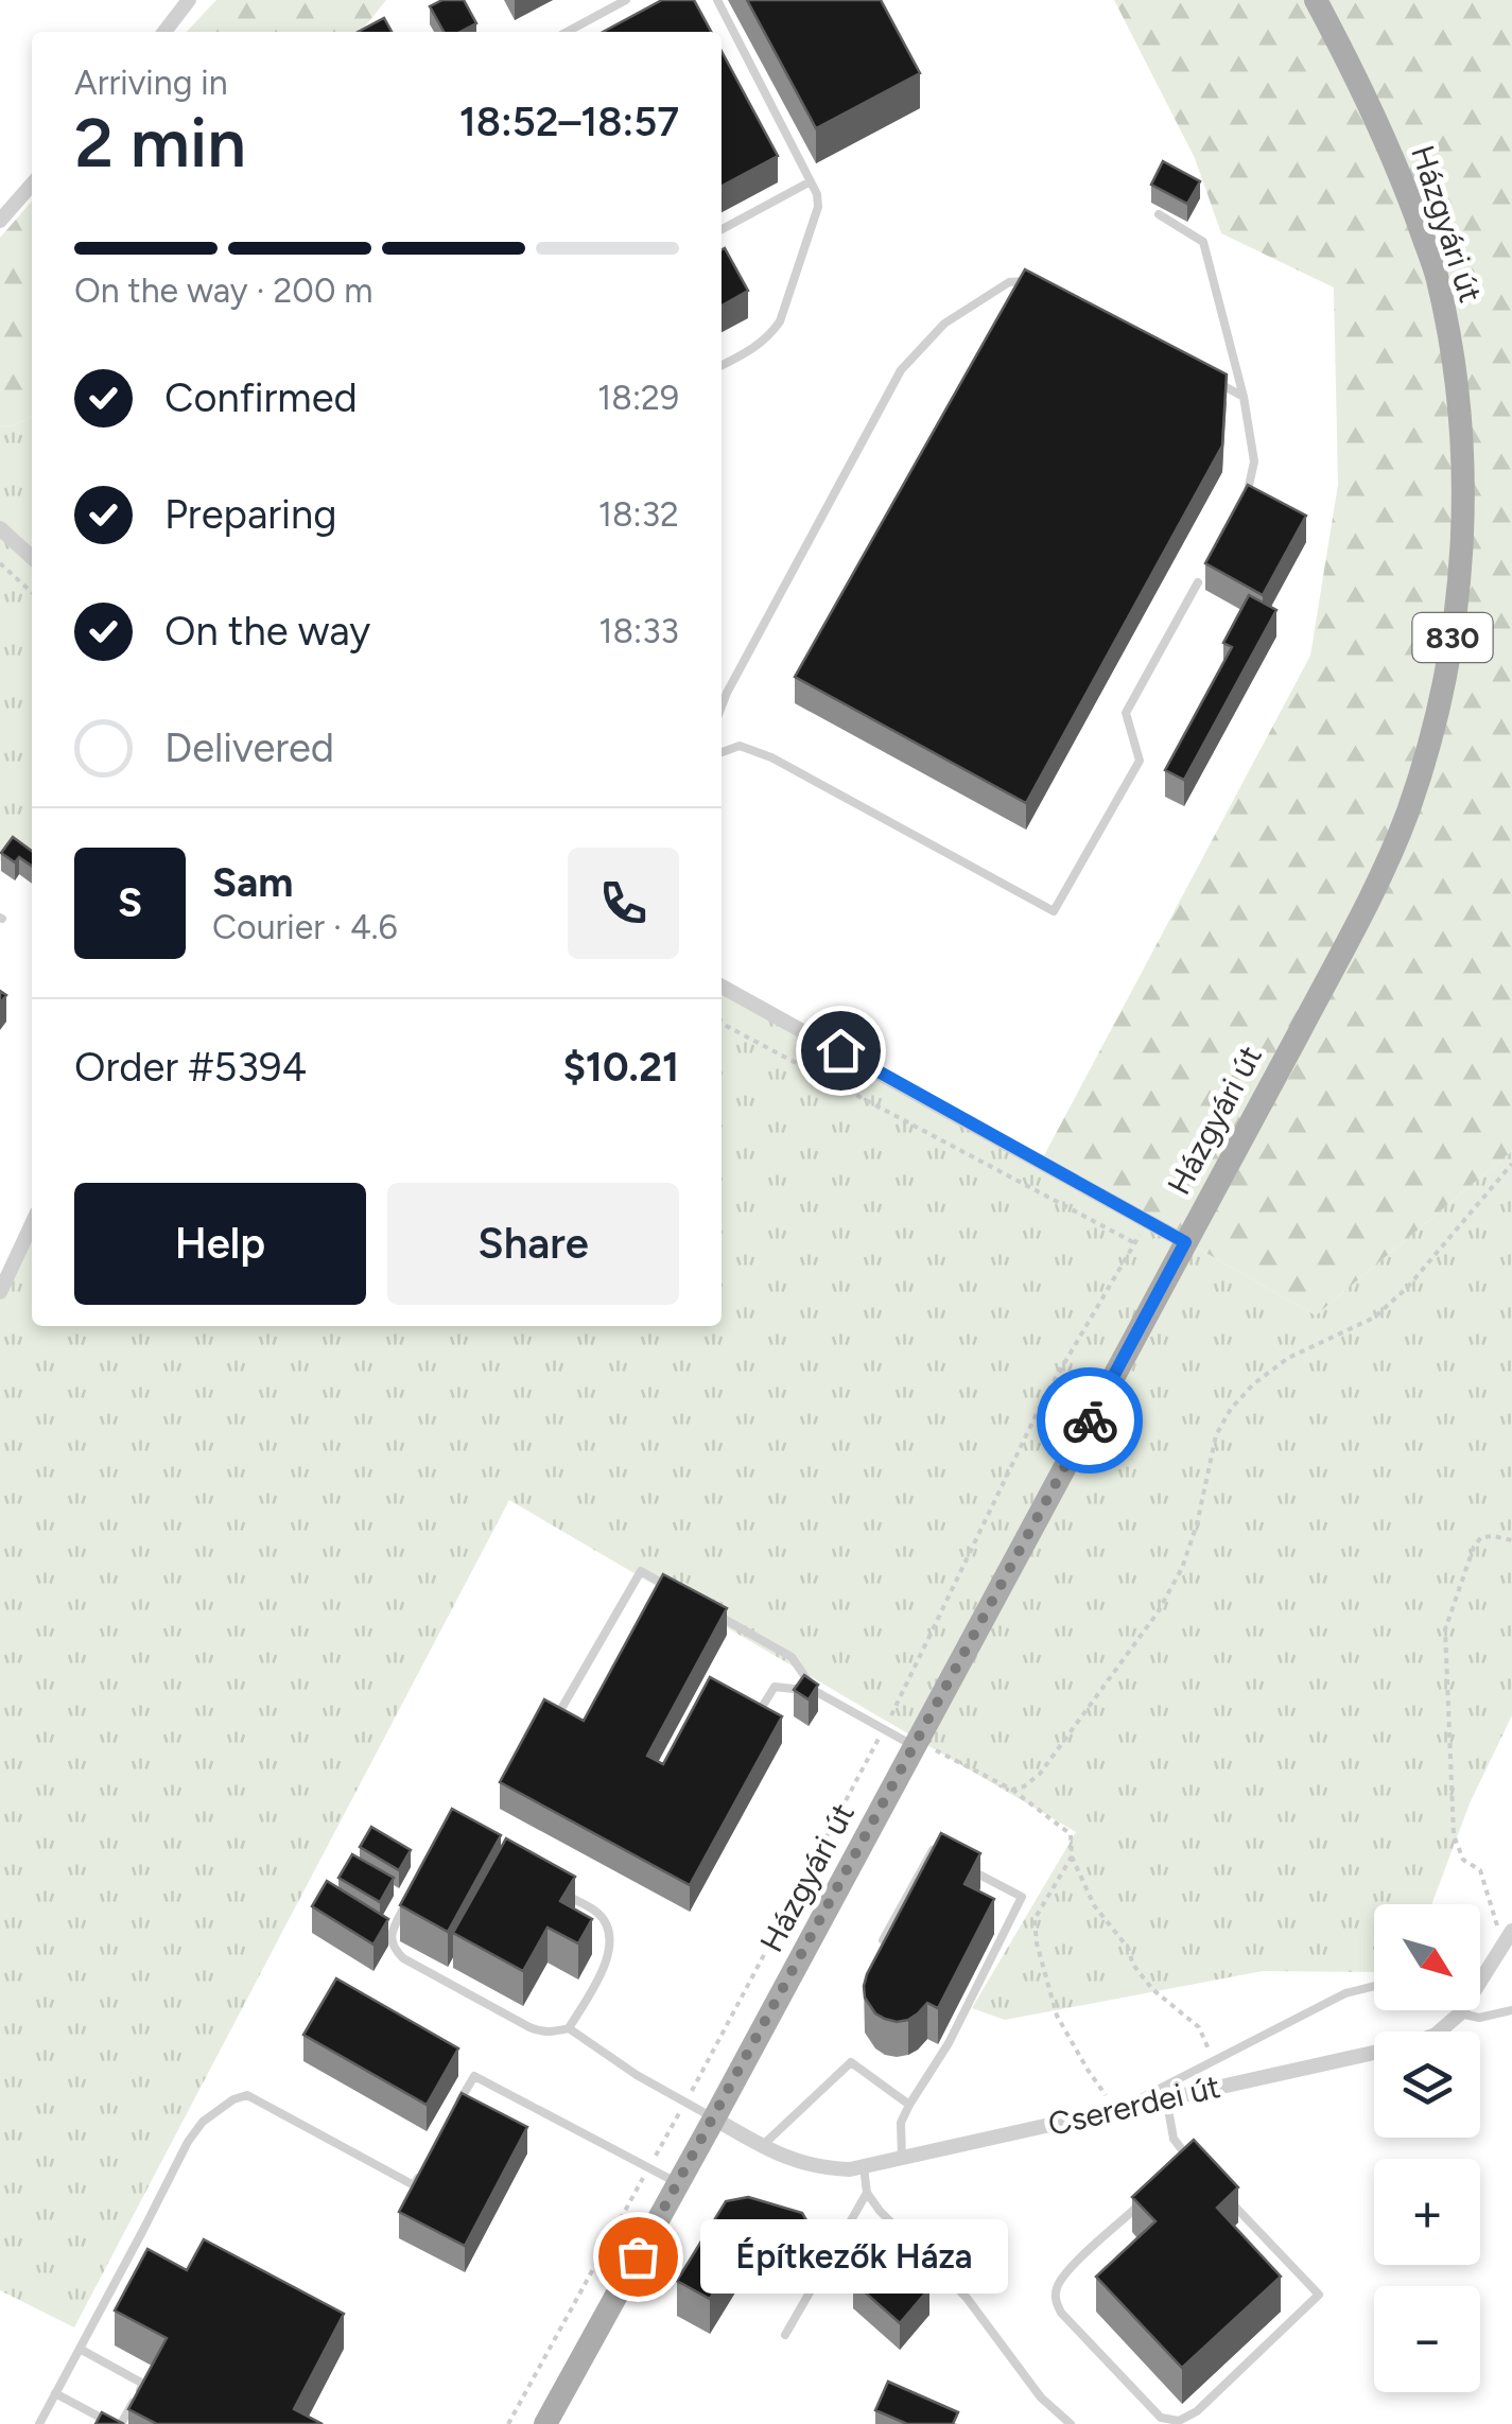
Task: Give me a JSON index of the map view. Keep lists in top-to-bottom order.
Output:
{
  "streets": {
    "main road": ["Házgyári út", "830"],
    "street": ["Csererdei út"]
  },
  "crossings": [
    ["Házgyári út", "Csererdei út"]
  ],
  "places": ["Építkezők Háza"],
  "north": "bottom right",
  "page": {
    "heading": ["2 min", "Arriving in", "18:52–18:57"],
    "panel": [
      "Sam",
      "Courier · 4.6",
      "Order #5394",
      "$10.21"
    ],
    "bar": "On the way · 200 m",
    "list": [
      ["Confirmed", "18:29"],
      ["Preparing", "18:32"],
      ["On the way", "18:33"],
      "Delivered"
    ],
    "round": "S",
    "buttons": ["Help", "Share"],
    "map_buttons": ["+", "−"],
    "bubble": "Építkezők Háza"
  }
}
